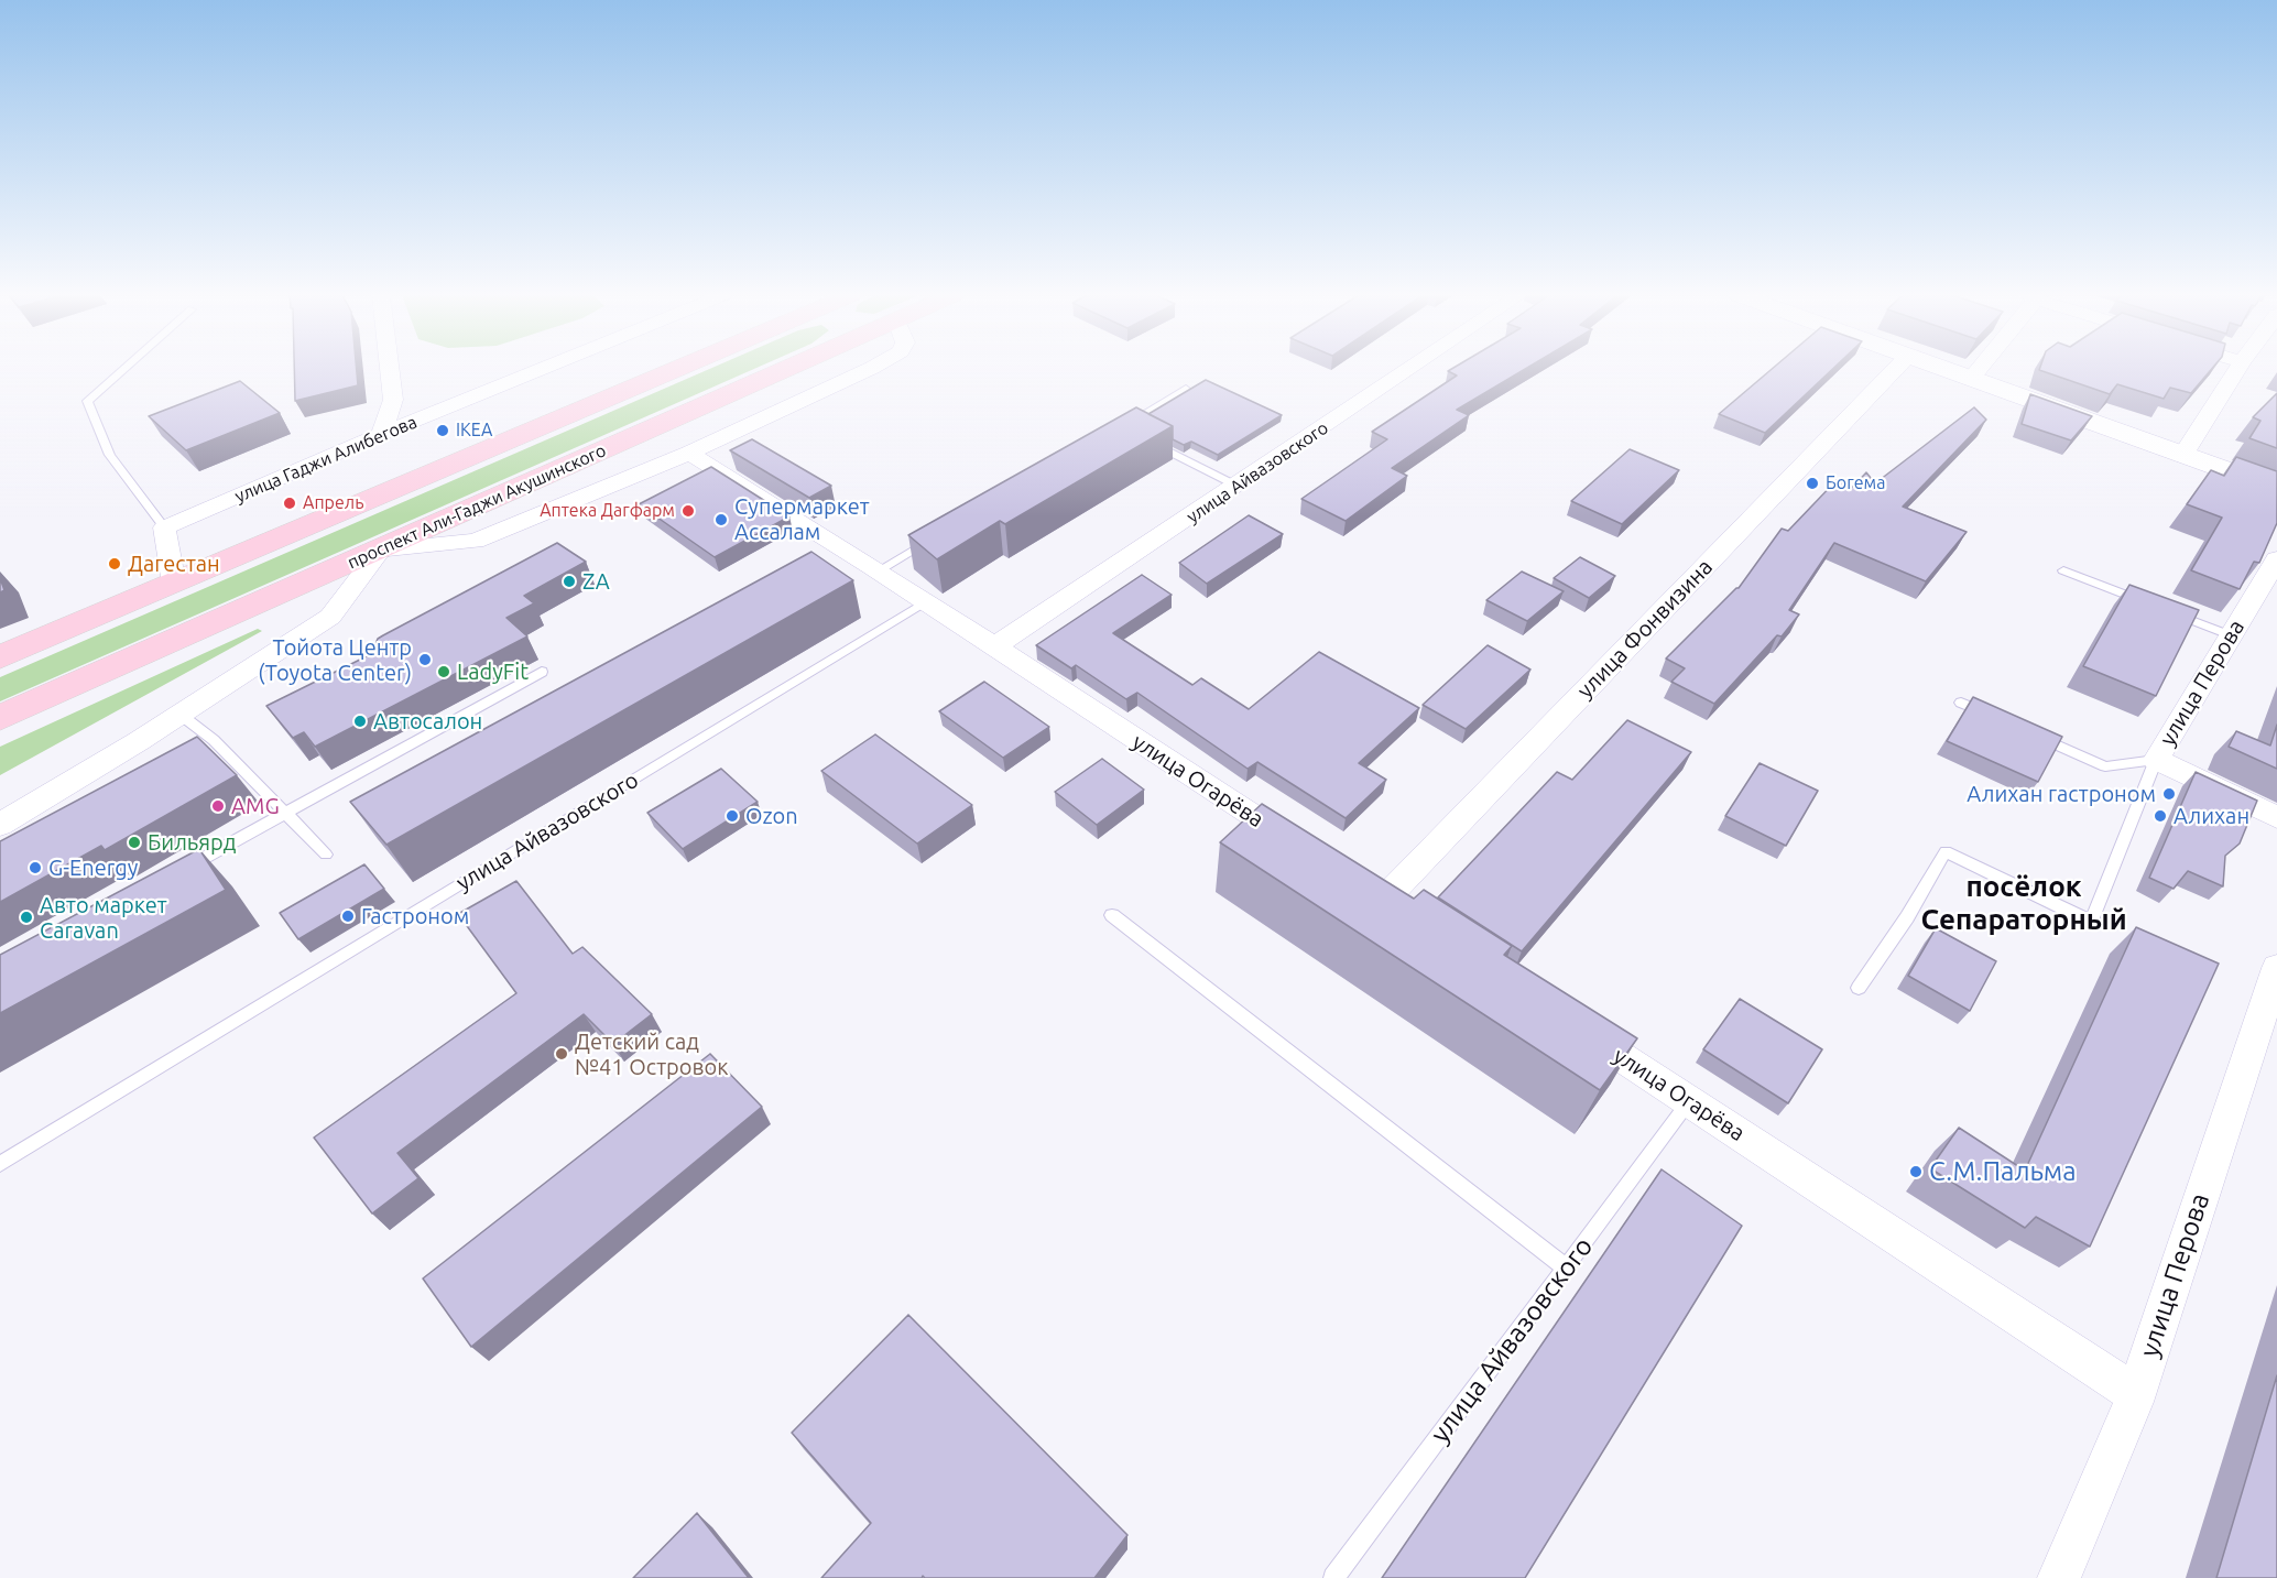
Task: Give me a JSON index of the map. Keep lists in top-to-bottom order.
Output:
{
  "streets": {
    "main road": ["проспект Али-Гаджи Акушинского"],
    "street": [
      "улица Гаджи Алибегова",
      "улица Айвазовского",
      "улица Фонвизина",
      "улица Перова",
      "улица Огарёва"
    ]
  },
  "crossings": [
    ["улица Айвазовского", "улица Огарёва"],
    ["улица Перова", "улица Огарёва"]
  ],
  "districts": ["посёлок Сепараторный"],
  "places": [
    "IKEA",
    "Богема",
    "Апрель",
    "Аптека Дагфарм",
    "Супермаркет Ассалам",
    "Дагестан",
    "ZA",
    "Тойота Центр (Toyota Center)",
    "LadyFit",
    "Автосалон",
    "Алихан гастроном",
    "AMG",
    "Ozon",
    "Алихан",
    "Бильярд",
    "G-Energy",
    "Гастроном",
    "Авто маркет Caravan",
    "Детский сад №41 Островок",
    "С.М.Пальма"
  ]
}
